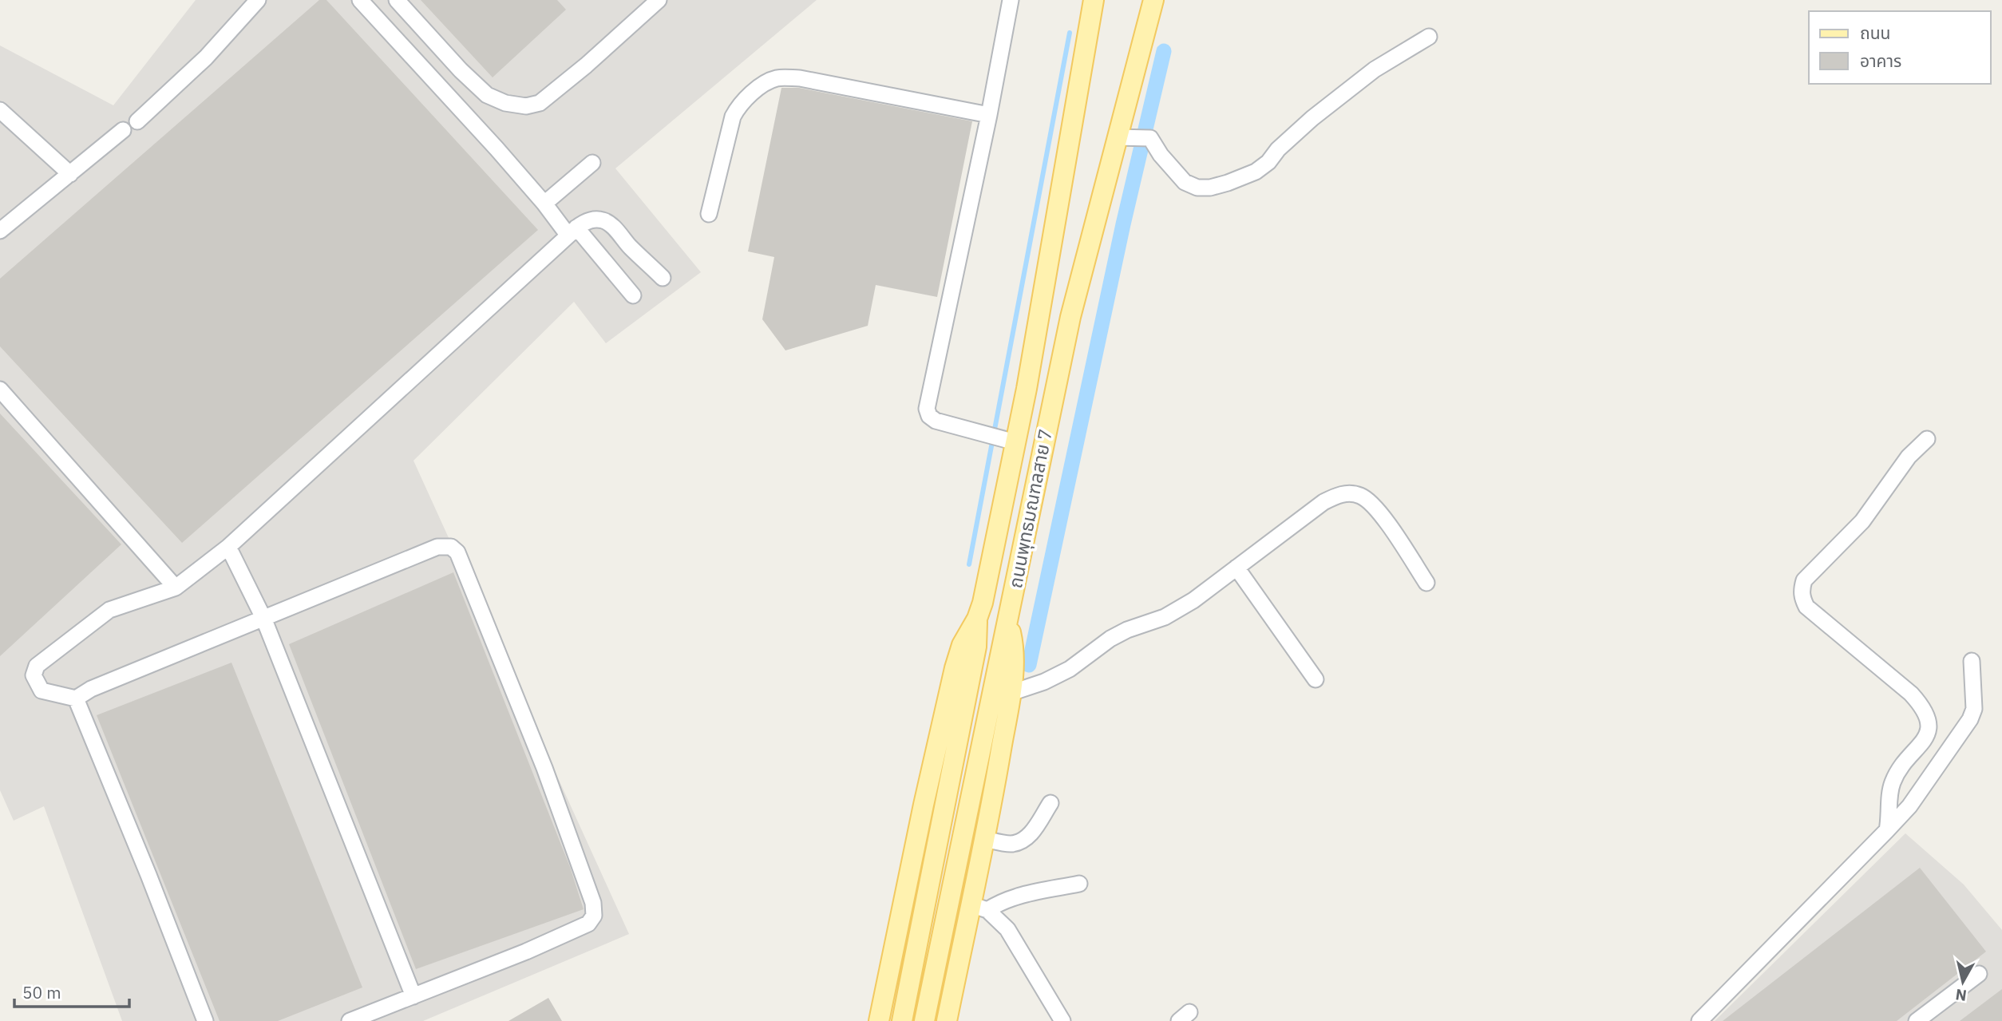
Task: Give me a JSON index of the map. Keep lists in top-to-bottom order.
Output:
{
  "streets": {
    "main road": ["ถนนพุทธมณฑลสาย 7"]
  },
  "legend": ["ถนน", "อาคาร"],
  "scale_bar": "50 m",
  "north": "bottom"
}
